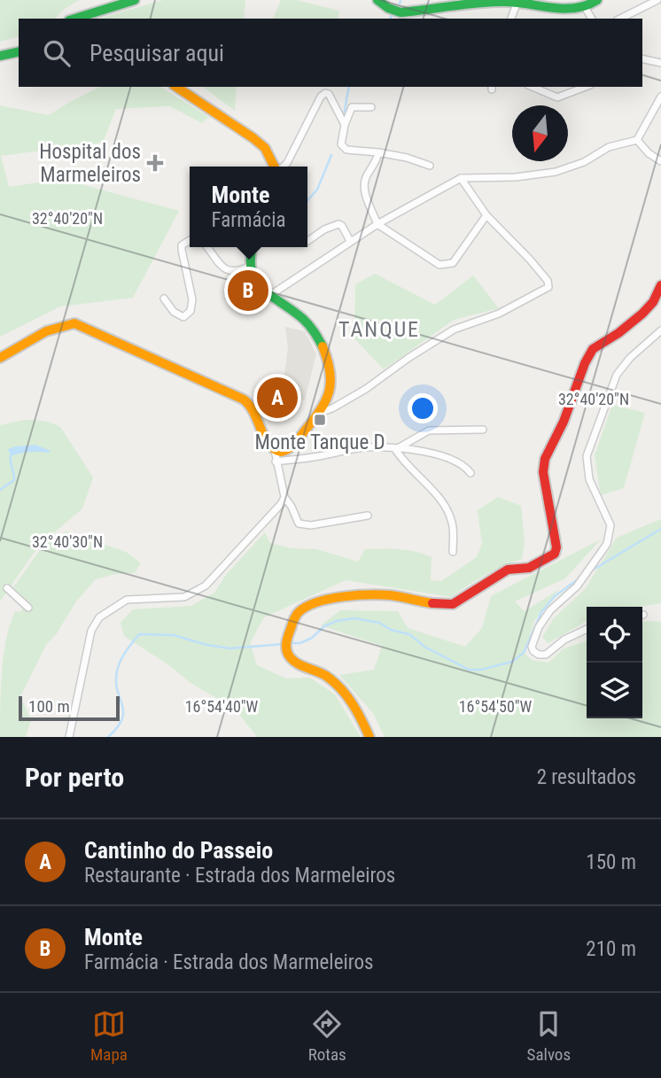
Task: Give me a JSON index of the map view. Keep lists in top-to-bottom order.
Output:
{
  "districts": ["TANQUE"],
  "places": {
    "health": ["Hospital dos Marmeleiros"],
    "transit": ["Monte Tanque D"]
  },
  "scale_bar": "100 m",
  "north": "bottom",
  "page": {
    "search": "Pesquisar aqui",
    "popup": ["Monte", "Farmácia"],
    "pins": ["B", "A"],
    "scale": "100 m",
    "heading": ["Por perto", "2 resultados"],
    "list": [
      {
        "mark": "A",
        "name": "Cantinho do Passeio",
        "note": "Restaurante · Estrada dos Marmeleiros",
        "value": "150 m"
      },
      {
        "mark": "B",
        "name": "Monte",
        "note": "Farmácia · Estrada dos Marmeleiros",
        "value": "210 m"
      }
    ],
    "nav": ["Mapa", "Rotas", "Salvos"]
  },
  "coordinates": [
    "32°40'20\"N",
    "32°40'30\"N",
    "16°54'40\"W",
    "16°54'50\"W"
  ]
}
